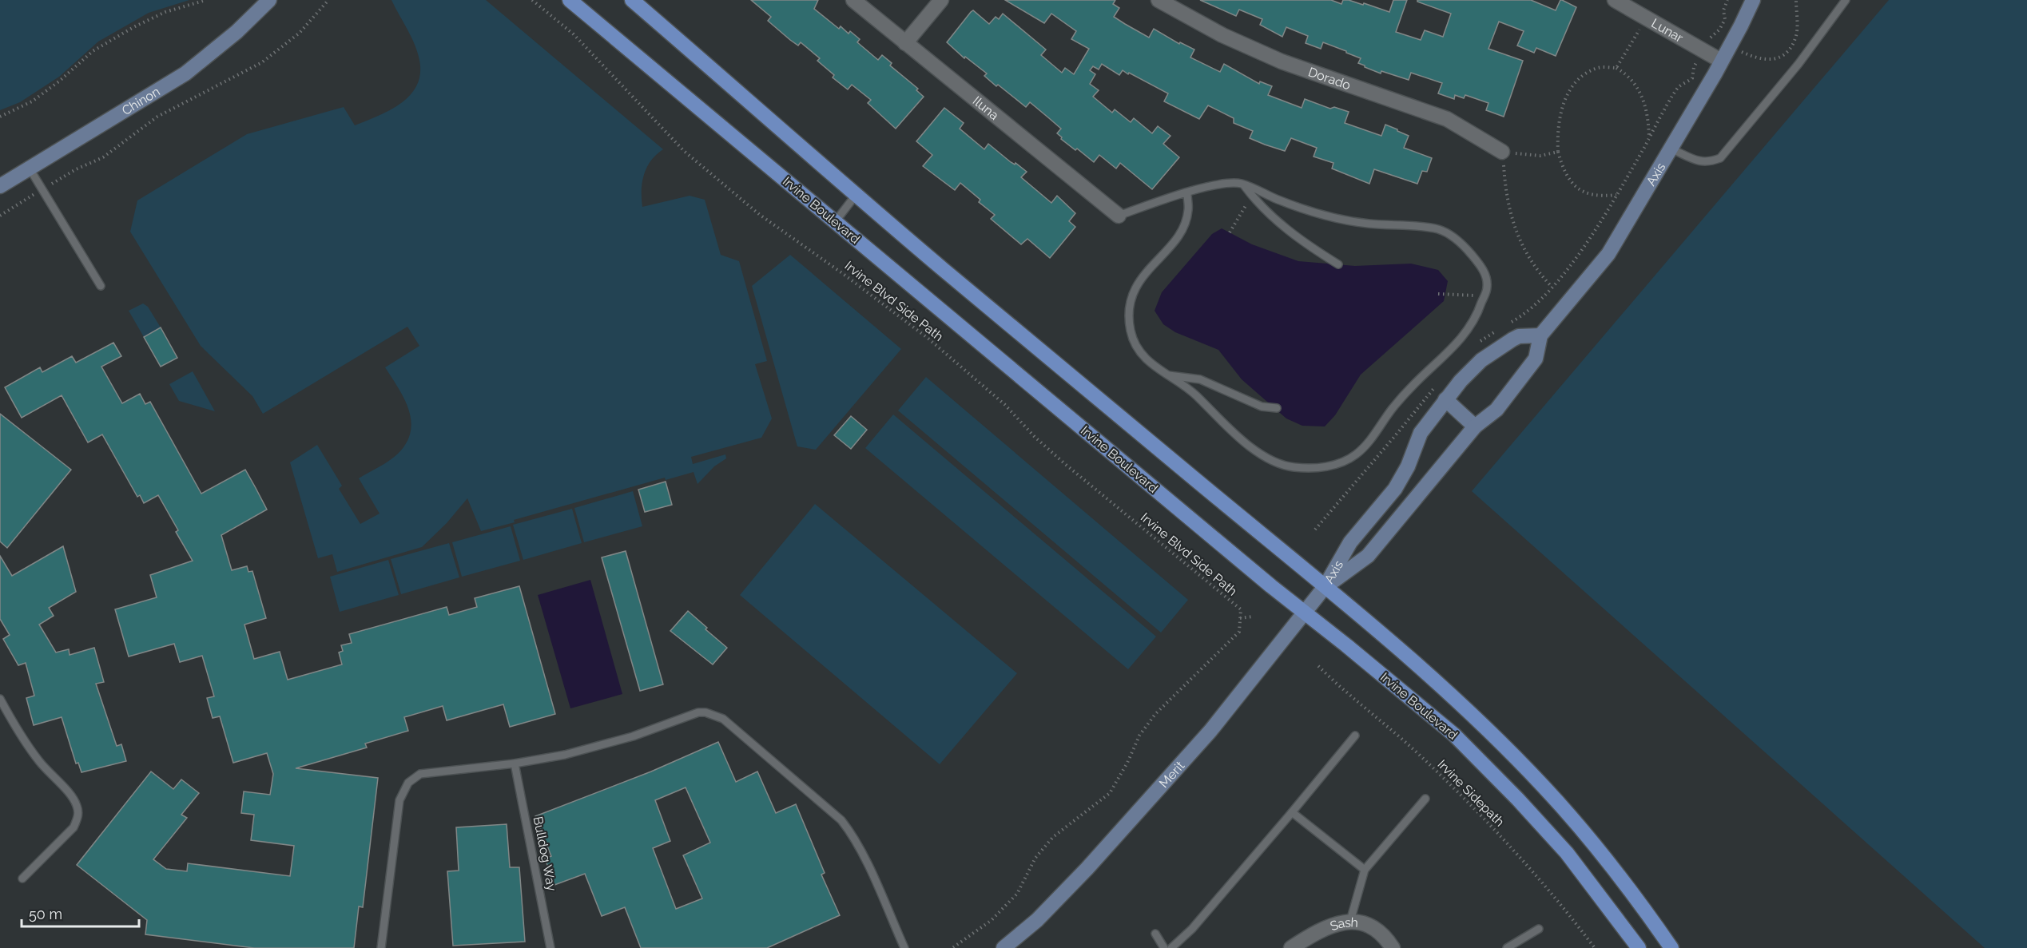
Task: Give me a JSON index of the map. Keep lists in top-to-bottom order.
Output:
{
  "streets": {
    "main road": ["Irvine Boulevard"],
    "street": [
      "Lunar",
      "Dorado",
      "Chinon",
      "Iluna",
      "Axis",
      "Merit",
      "Sash"
    ],
    "lane": ["Bulldog Way"],
    "path": ["Irvine Blvd Side Path", "Irvine Sidepath"]
  },
  "crossings": [
    ["Lunar", "Axis"],
    ["Axis", "Irvine Boulevard"],
    ["Axis", "Merit"],
    ["Irvine Boulevard", "Merit"]
  ],
  "scale_bar": "50 m"
}
